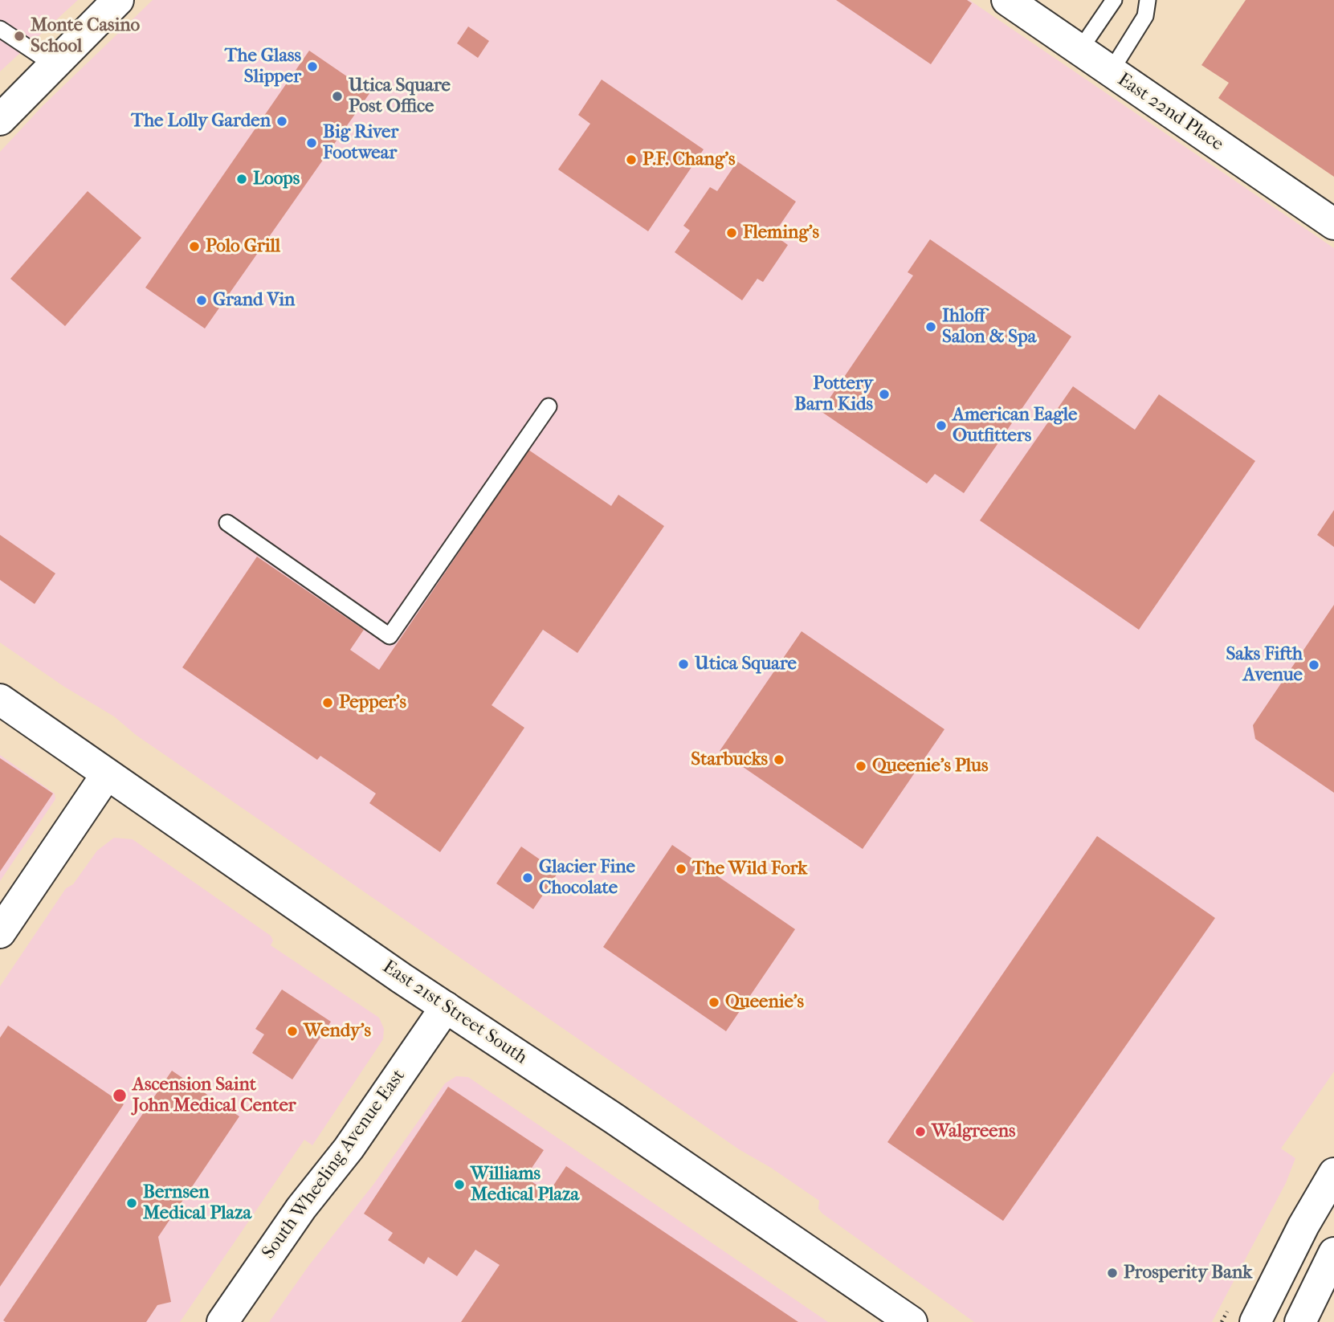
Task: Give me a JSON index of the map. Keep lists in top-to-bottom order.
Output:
{
  "streets": {
    "street": ["East 22nd Place", "East 21st Street South", "South Wheeling Avenue East"]
  },
  "crossings": [
    ["East 21st Street South", "South Wheeling Avenue East"]
  ],
  "places": [
    "Monte Casino School",
    "The Glass Slipper",
    "Utica Square Post Office",
    "The Lolly Garden",
    "Big River Footwear",
    "P.F. Chang's",
    "Loops",
    "Fleming's",
    "Polo Grill",
    "Grand Vin",
    "Ihloff Salon & Spa",
    "Pottery Barn Kids",
    "American Eagle Outfitters",
    "Utica Square",
    "Saks Fifth Avenue",
    "Pepper's",
    "Starbucks",
    "Queenie's Plus",
    "The Wild Fork",
    "Glacier Fine Chocolate",
    "Queenie's",
    "Wendy's",
    "Ascension Saint John Medical Center",
    "Walgreens",
    "Williams Medical Plaza",
    "Bernsen Medical Plaza",
    "Prosperity Bank"
  ]
}
